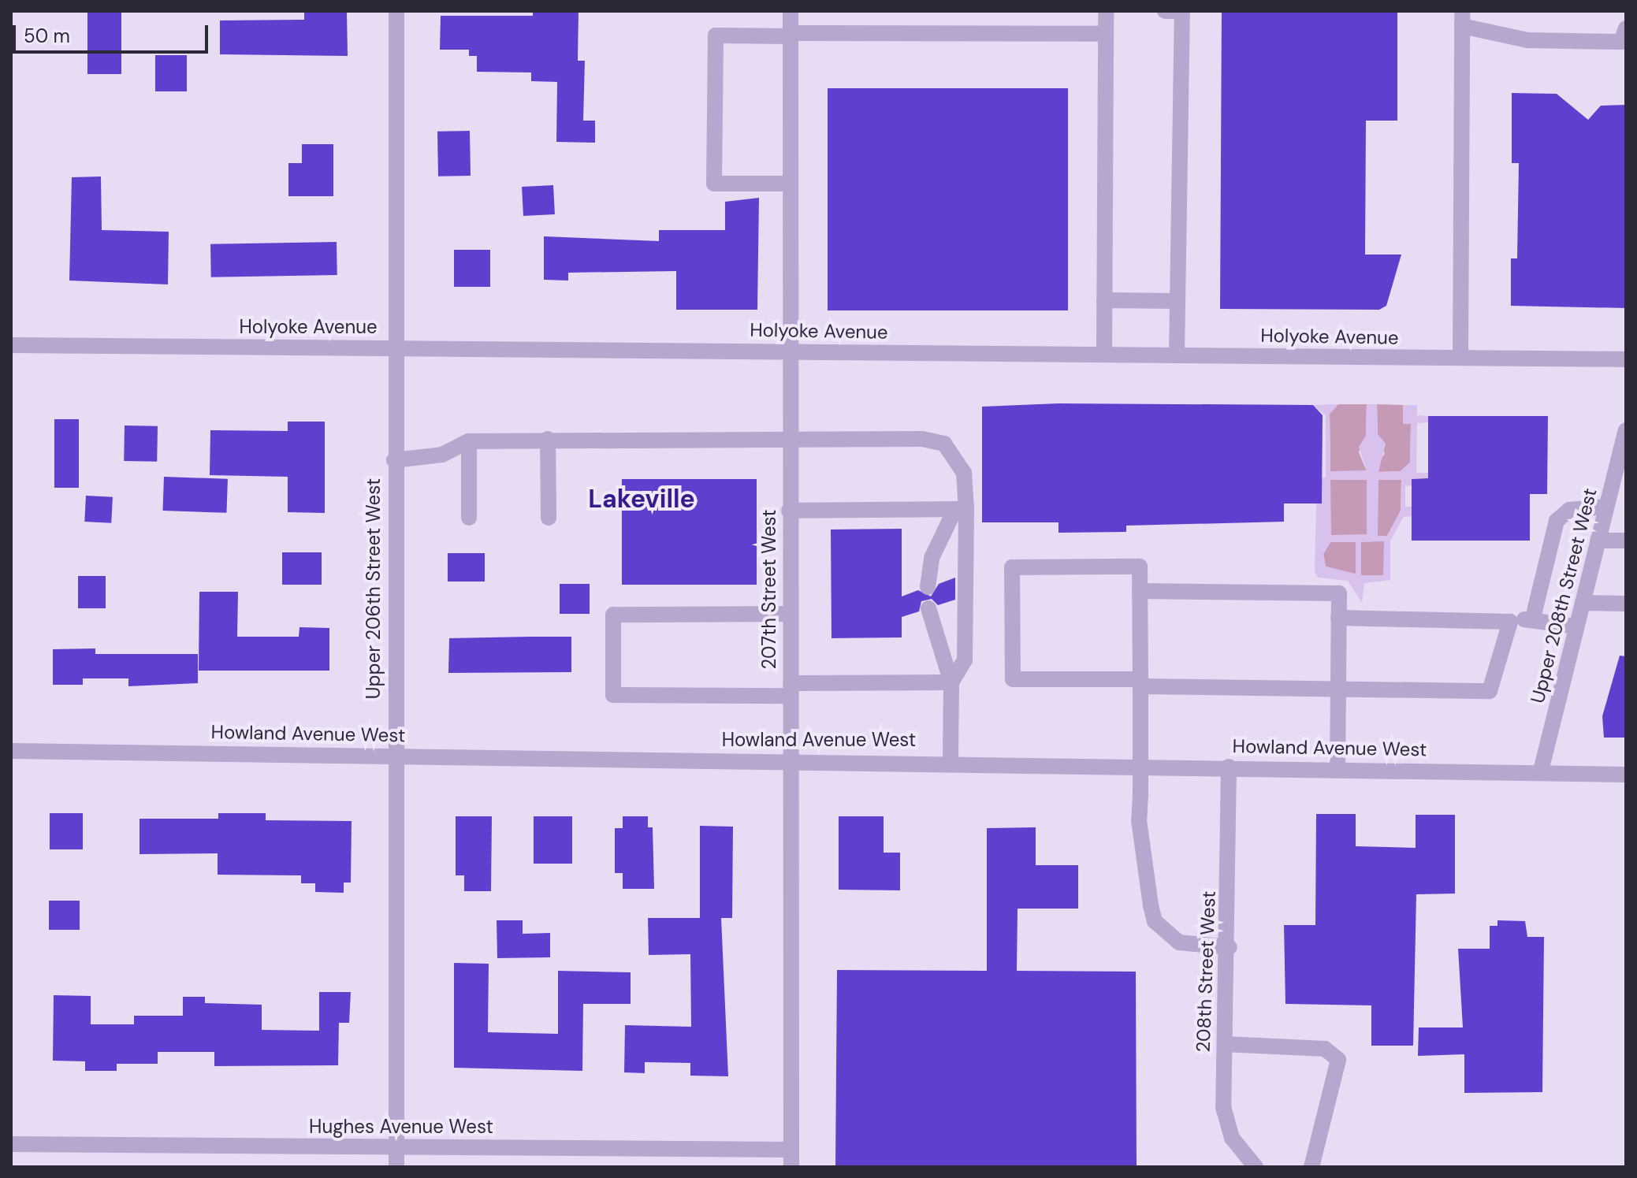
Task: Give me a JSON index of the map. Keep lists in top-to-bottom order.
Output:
{
  "streets": {
    "street": [
      "Holyoke Avenue",
      "Upper 206th Street West",
      "207th Street West",
      "Upper 208th Street West",
      "Howland Avenue West",
      "208th Street West",
      "Hughes Avenue West"
    ]
  },
  "crossings": [
    ["Holyoke Avenue", "Upper 206th Street West"],
    ["Holyoke Avenue", "207th Street West"],
    ["Upper 206th Street West", "Howland Avenue West"],
    ["Upper 206th Street West", "Hughes Avenue West"],
    ["207th Street West", "Howland Avenue West"],
    ["207th Street West", "Hughes Avenue West"],
    ["Upper 208th Street West", "Howland Avenue West"],
    ["Howland Avenue West", "208th Street West"]
  ],
  "districts": ["Lakeville"],
  "scale_bar": "50 m"
}
